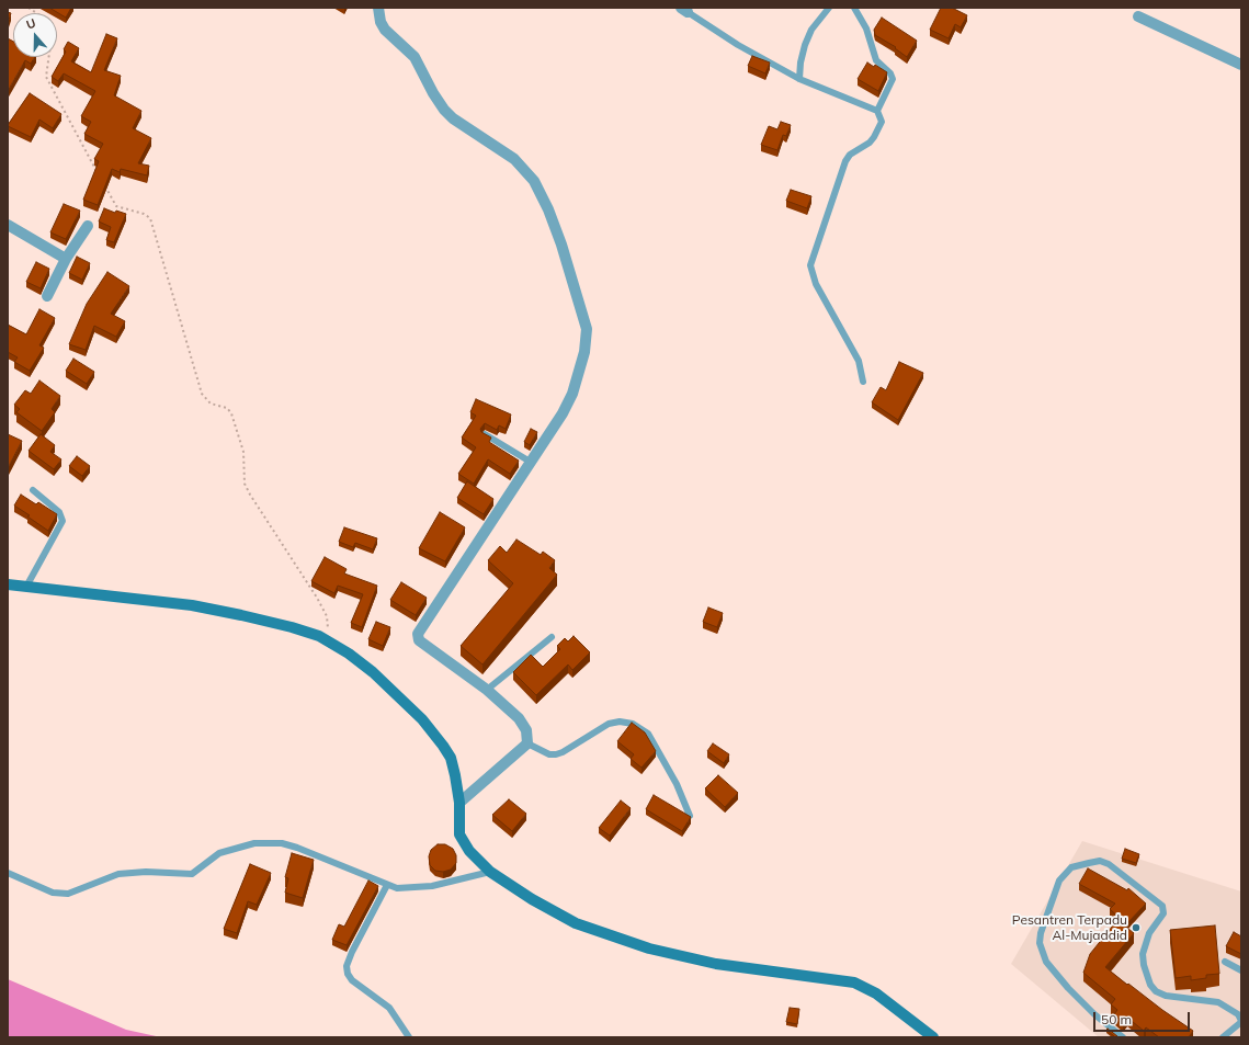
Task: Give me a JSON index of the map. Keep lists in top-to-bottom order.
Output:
{
  "places": ["Pesantren Terpadu Al-Mujaddid"],
  "scale_bar": "50 m",
  "north": "top"
}
